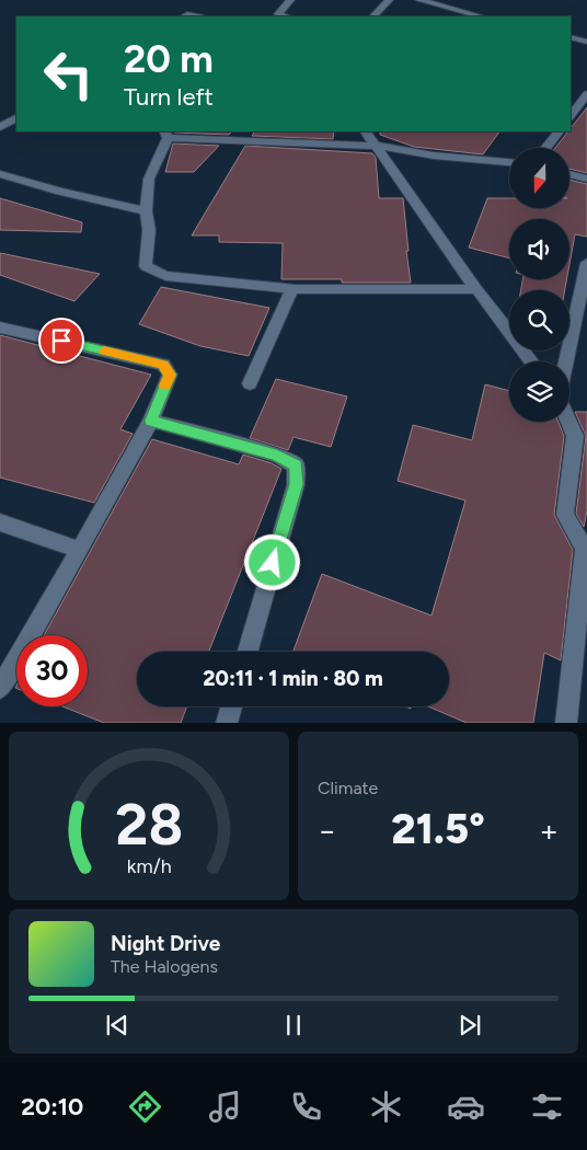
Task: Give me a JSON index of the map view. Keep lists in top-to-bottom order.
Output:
{
  "north": "bottom",
  "page": {
    "turn": ["20 m", "Turn left"],
    "limit": "30",
    "trip": "20:11 · 1 min · 80 m",
    "tile": "Climate",
    "heat": ["−", "21.5°", "+"],
    "song": ["Night Drive", "The Halogens"],
    "tabs": "20:10",
    "gauge": ["28", "km/h"]
  }
}
